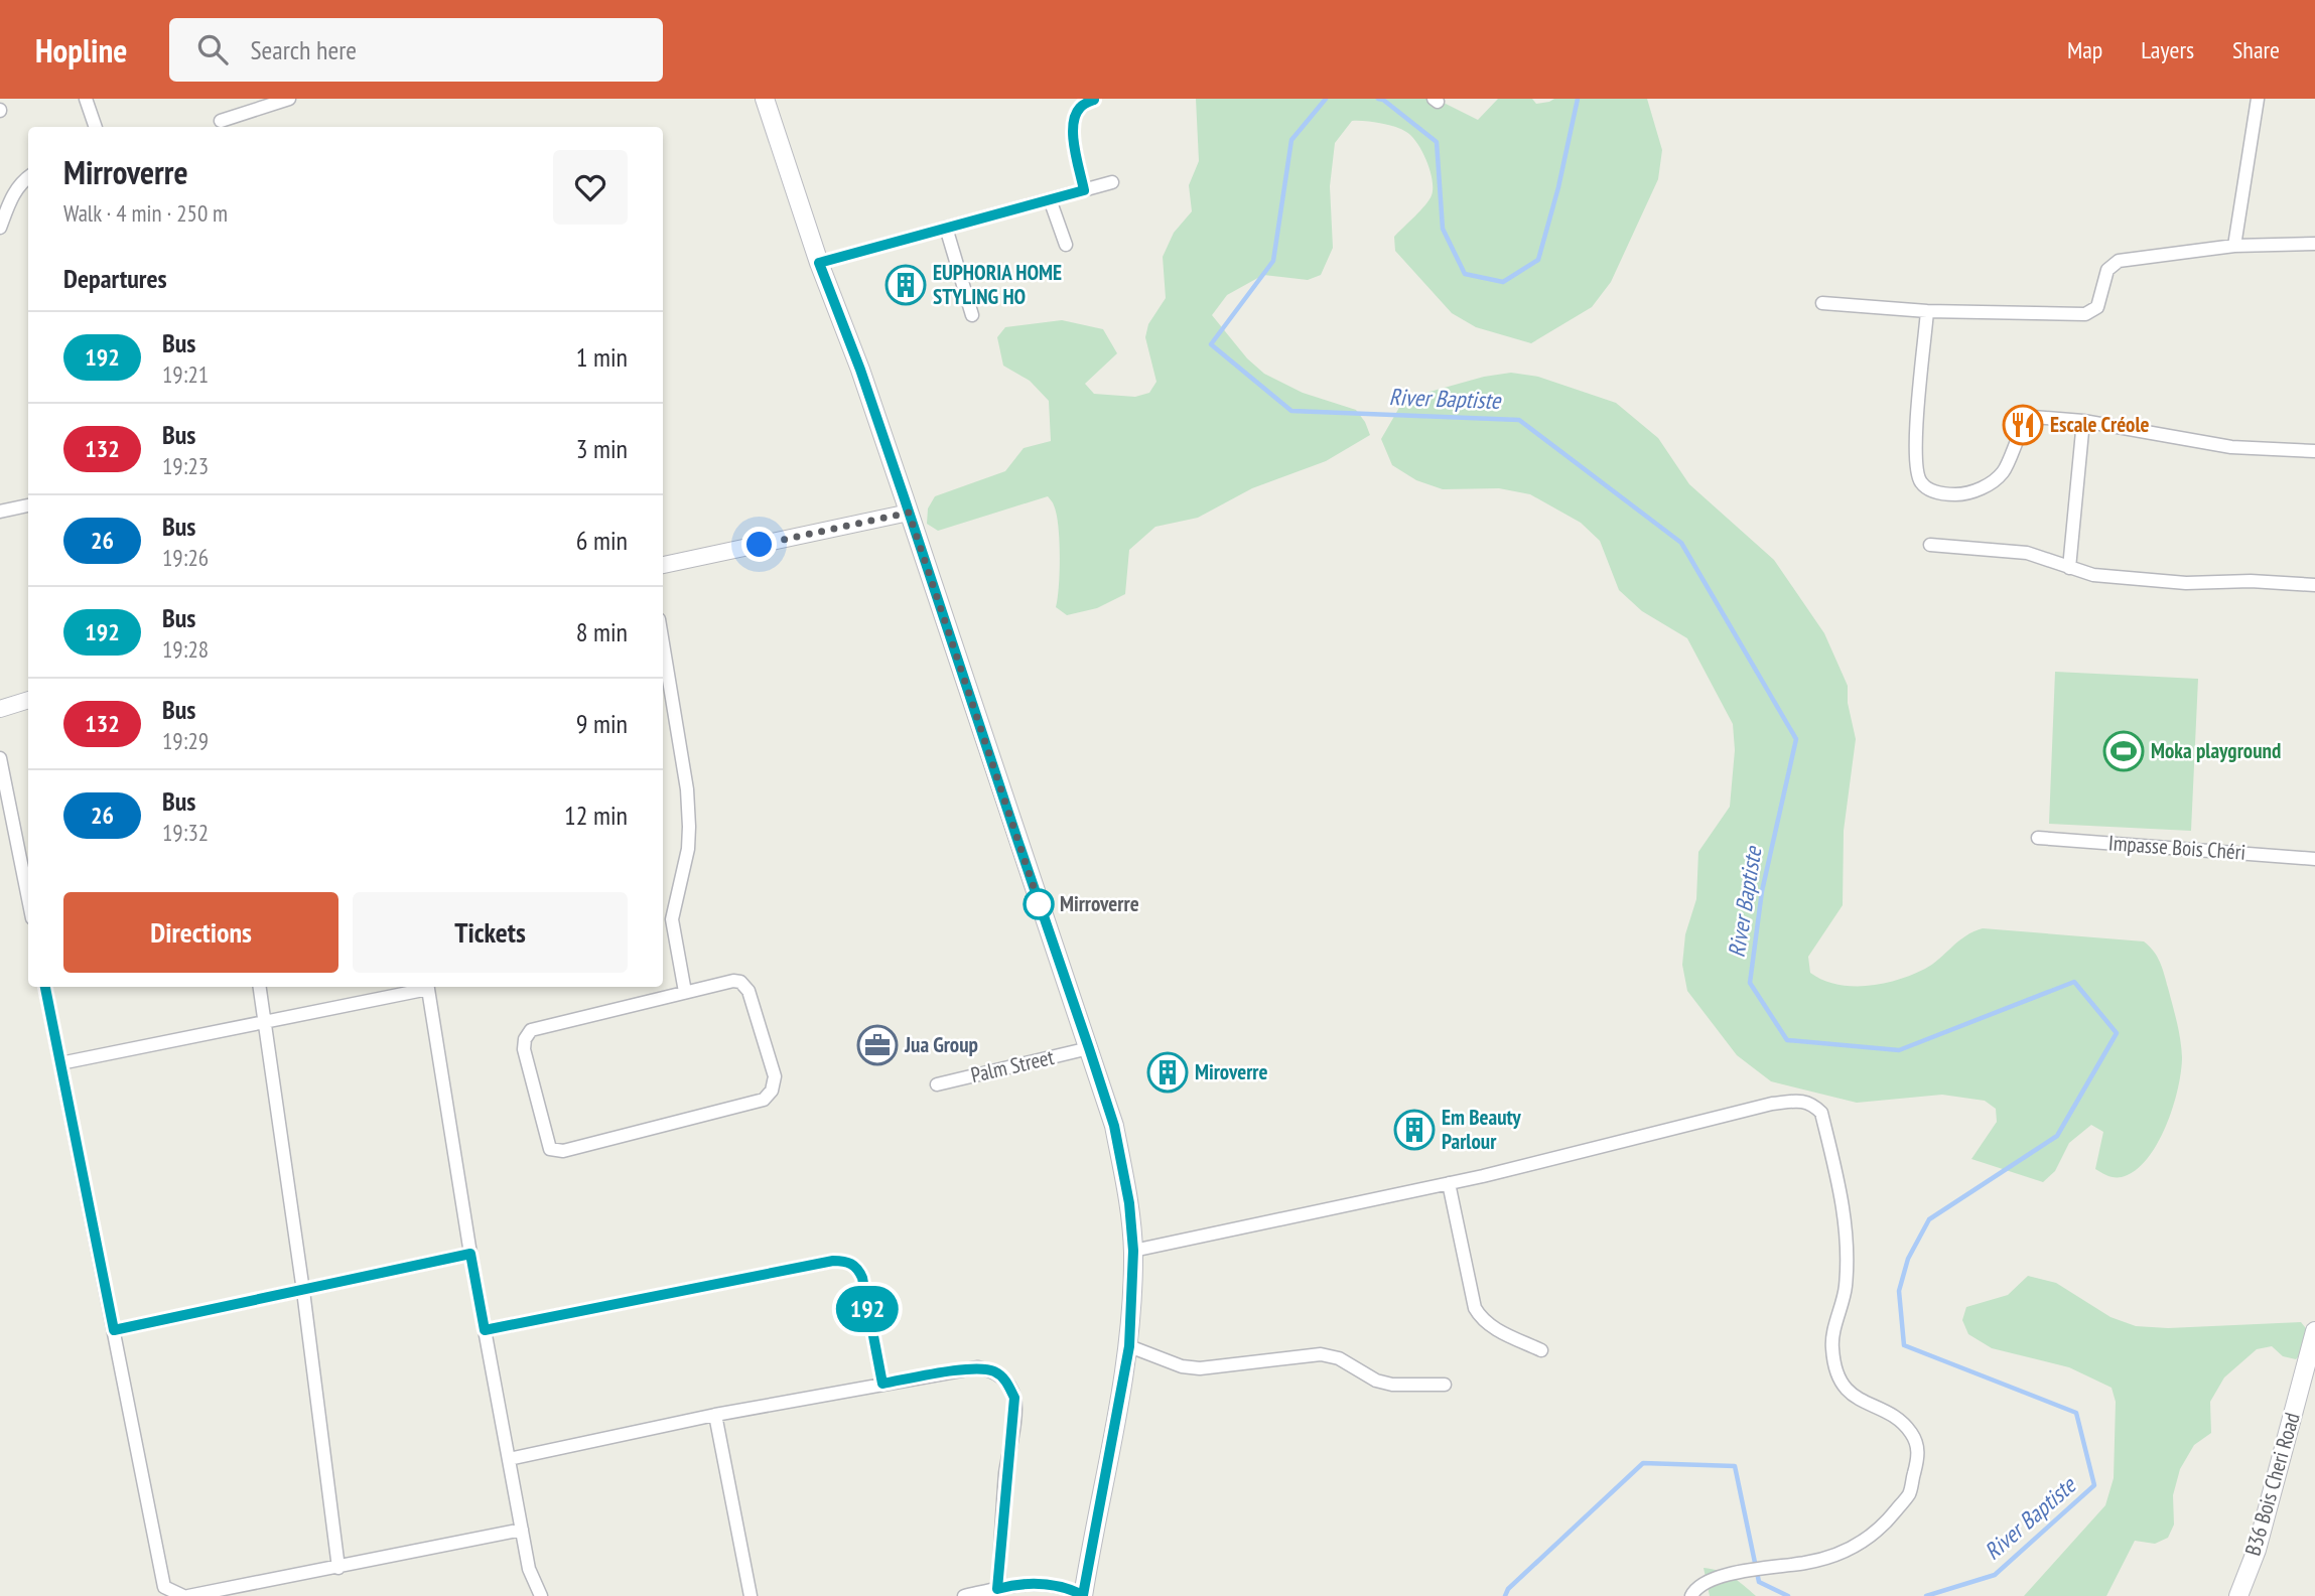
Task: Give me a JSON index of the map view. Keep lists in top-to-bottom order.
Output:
{
  "streets": {
    "main road": ["B36 Bois Cheri Road"],
    "street": ["Impasse Bois Chéri", "Palm Street"]
  },
  "water": ["River Baptiste"],
  "places": {
    "building": ["EUPHORIA HOME STYLING HO", "Miroverre", "Em Beauty Parlour"],
    "restaurant": ["Escale Créole"],
    "sports": ["Moka playground"],
    "other": ["Mirroverre"],
    "office": ["Jua Group"]
  },
  "lines": ["bus line 192"],
  "page": {
    "header": "Hopline",
    "search": "Search here",
    "nav": ["Map", "Layers", "Share"],
    "on_map": "192",
    "heading": [
      ["Mirroverre", "Walk · 4 min · 250 m"],
      "Departures"
    ],
    "list": [
      {
        "mark": "192",
        "name": "Bus",
        "note": "19:21",
        "value": "1 min"
      },
      {
        "mark": "132",
        "name": "Bus",
        "note": "19:23",
        "value": "3 min"
      },
      {
        "mark": "26",
        "name": "Bus",
        "note": "19:26",
        "value": "6 min"
      },
      {
        "mark": "192",
        "name": "Bus",
        "note": "19:28",
        "value": "8 min"
      },
      {
        "mark": "132",
        "name": "Bus",
        "note": "19:29",
        "value": "9 min"
      },
      {
        "mark": "26",
        "name": "Bus",
        "note": "19:32",
        "value": "12 min"
      }
    ],
    "buttons": ["Directions", "Tickets"]
  }
}
